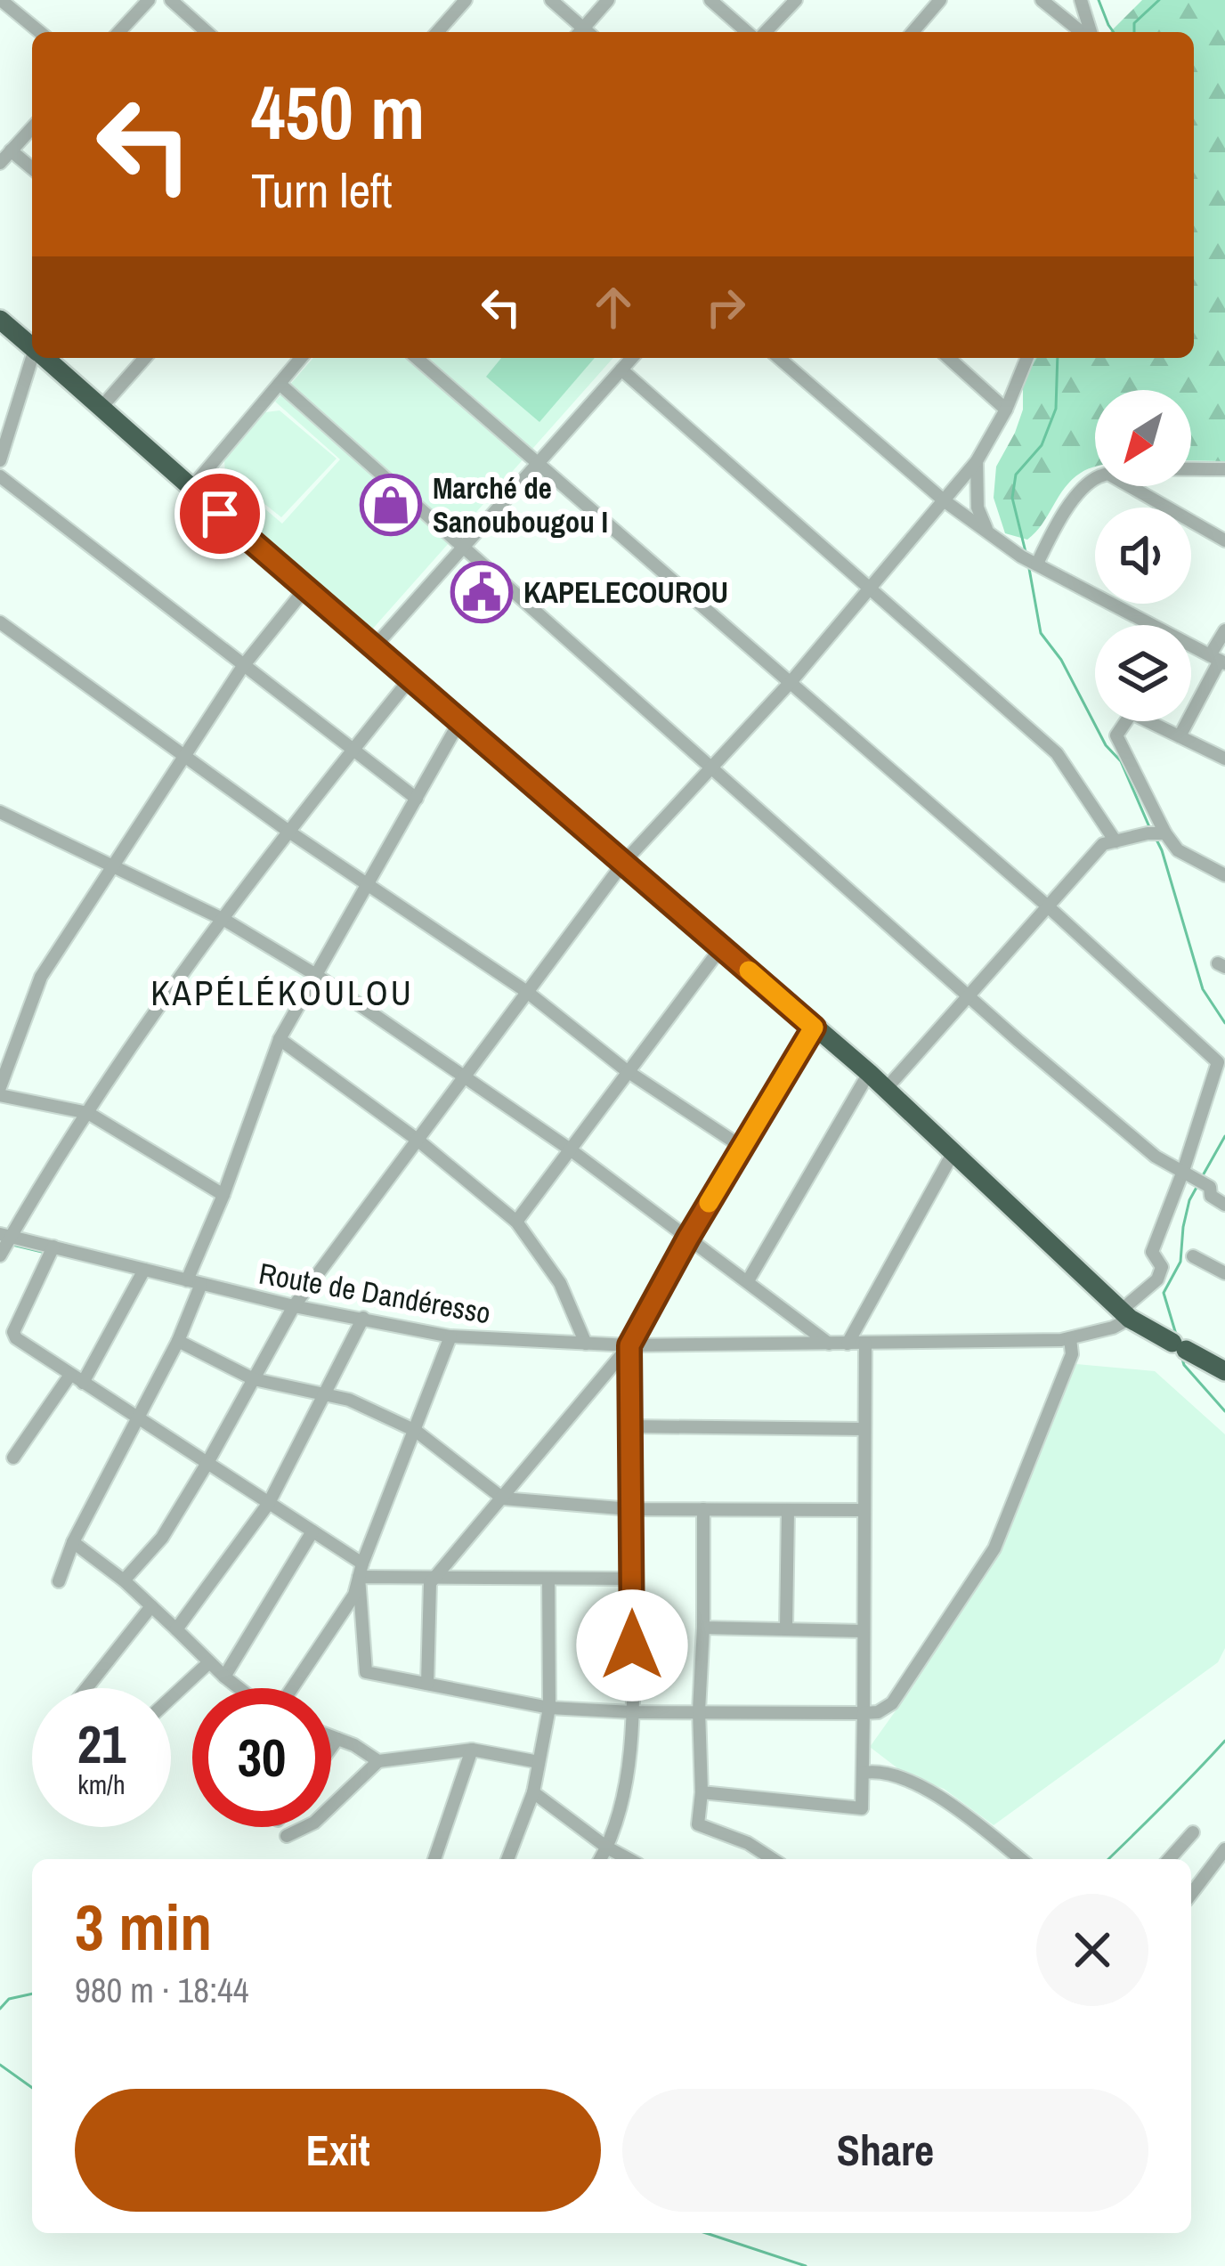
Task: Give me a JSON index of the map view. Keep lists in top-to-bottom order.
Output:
{
  "streets": {
    "street": ["Route de Dandéresso"]
  },
  "districts": ["KAPÉLÉKOULOU"],
  "places": {
    "shop": ["Marché de Sanoubougou I"],
    "public building": ["KAPELECOUROU"]
  },
  "north": "bottom left",
  "page": {
    "turn": ["450 m", "Turn left"],
    "speed": "21 km/h",
    "limit": "30",
    "heading": ["3 min", "980 m · 18:44"],
    "buttons": ["Exit", "Share"]
  }
}
